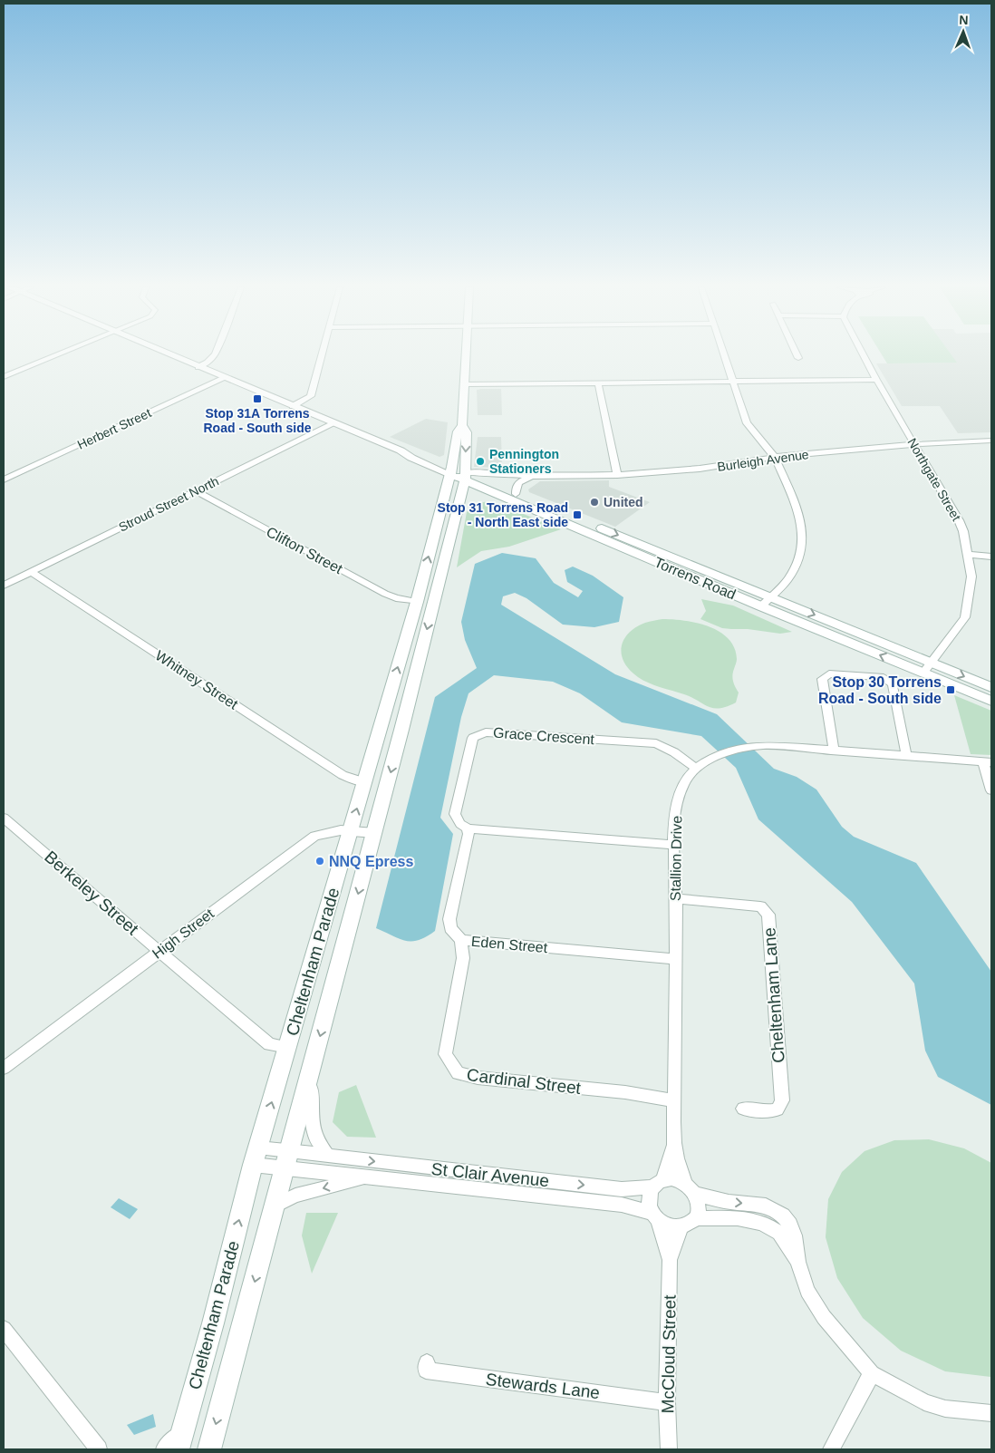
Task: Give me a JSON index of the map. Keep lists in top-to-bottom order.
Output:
{
  "streets": {
    "main road": ["Torrens Road", "Cheltenham Parade"],
    "street": [
      "Herbert Street",
      "Burleigh Avenue",
      "Northgate Street",
      "Stroud Street North",
      "Clifton Street",
      "Whitney Street",
      "Grace Crescent",
      "Stallion Drive",
      "Berkeley Street",
      "High Street",
      "Eden Street",
      "Cheltenham Lane",
      "Cardinal Street",
      "St Clair Avenue",
      "McCloud Street",
      "Stewards Lane"
    ]
  },
  "crossings": [
    ["Herbert Street", "Torrens Road"],
    ["Burleigh Avenue", "Northgate Street"],
    ["Burleigh Avenue", "Torrens Road"],
    ["Burleigh Avenue", "Cheltenham Parade"],
    ["Northgate Street", "Torrens Road"],
    ["Stroud Street North", "Clifton Street"],
    ["Stroud Street North", "Torrens Road"],
    ["Stroud Street North", "Whitney Street"],
    ["Clifton Street", "Cheltenham Parade"],
    ["Torrens Road", "Cheltenham Parade"],
    ["Whitney Street", "Cheltenham Parade"],
    ["Grace Crescent", "Stallion Drive"],
    ["Grace Crescent", "Eden Street"],
    ["Stallion Drive", "Eden Street"],
    ["Stallion Drive", "Cheltenham Lane"],
    ["Stallion Drive", "Cardinal Street"],
    ["Stallion Drive", "St Clair Avenue"],
    ["Stallion Drive", "McCloud Street"],
    ["Berkeley Street", "High Street"],
    ["Berkeley Street", "Cheltenham Parade"],
    ["High Street", "Cheltenham Parade"],
    ["Eden Street", "Cardinal Street"],
    ["Cheltenham Parade", "St Clair Avenue"],
    ["St Clair Avenue", "McCloud Street"],
    ["McCloud Street", "Stewards Lane"]
  ],
  "places": {
    "transit": ["Stop 31A Torrens Road - South side", "Stop 31 Torrens Road - North East side", "Stop 30 Torrens Road - South side"],
    "other": ["Pennington Stationers", "United", "NNQ Epress"]
  },
  "north": "top"
}
